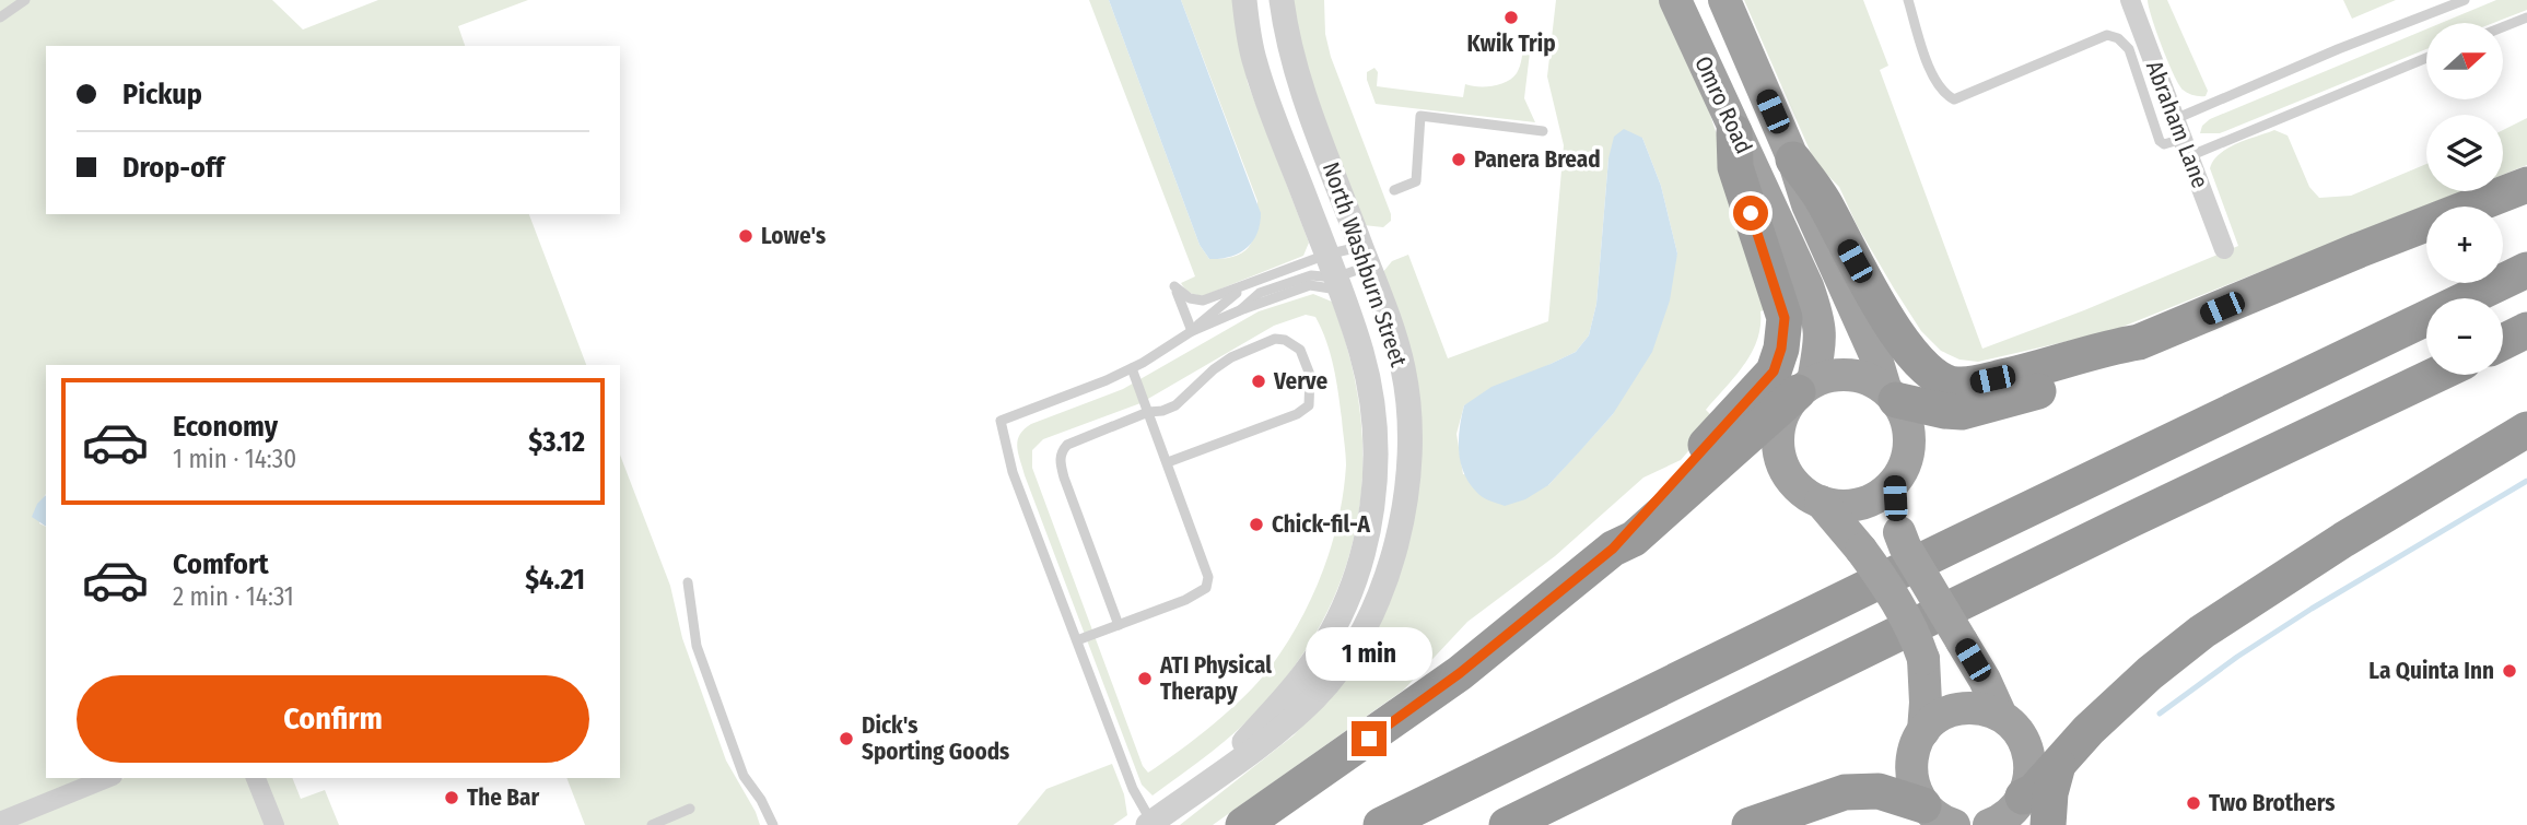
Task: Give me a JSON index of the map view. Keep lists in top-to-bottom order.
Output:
{
  "streets": {
    "highway": ["Omro Road"],
    "street": ["Abraham Lane", "North Washburn Street"]
  },
  "places": [
    "Kwik Trip",
    "Panera Bread",
    "Lowe's",
    "Verve",
    "Chick-fil-A",
    "La Quinta Inn",
    "ATI Physical Therapy",
    "Dick's Sporting Goods",
    "The Bar",
    "Two Brothers"
  ],
  "north": "right",
  "page": {
    "map_buttons": ["+", "−"],
    "banner": ["Pickup", "Drop-off"],
    "list": [
      {
        "name": "Economy",
        "note": "1 min · 14:30",
        "value": "$3.12"
      },
      {
        "name": "Comfort",
        "note": "2 min · 14:31",
        "value": "$4.21"
      }
    ],
    "bubble": "1 min",
    "buttons": "Confirm"
  }
}
